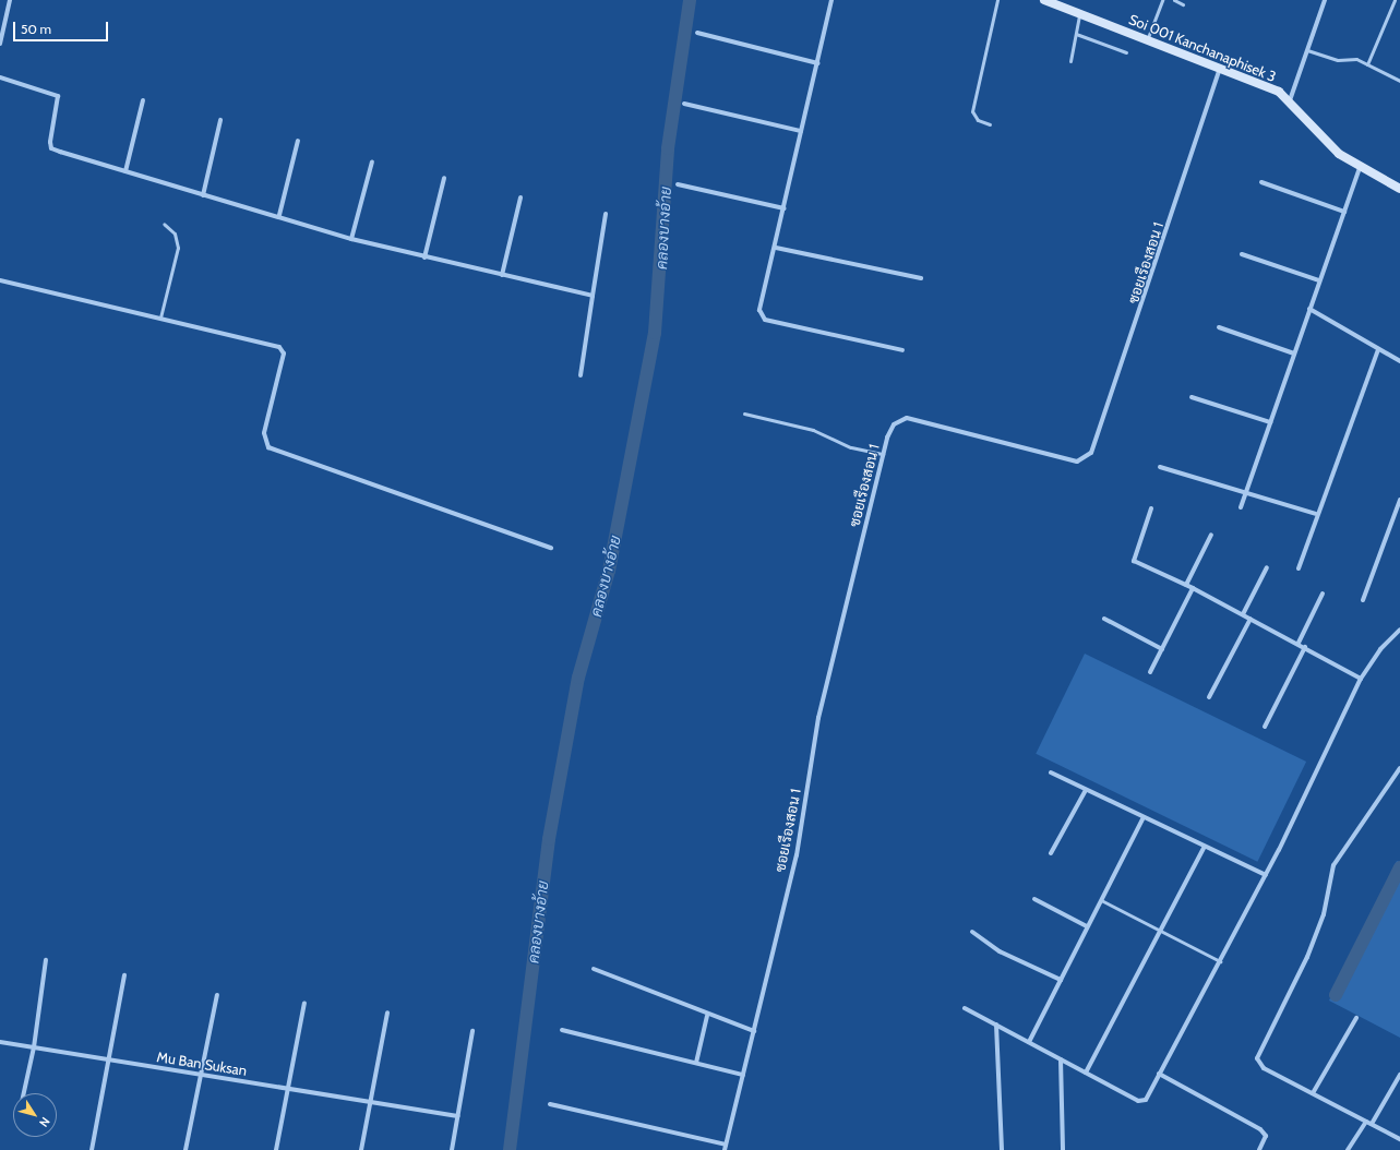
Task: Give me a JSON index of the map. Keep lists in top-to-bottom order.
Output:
{
  "streets": {
    "street": ["Soi 001 Kanchanaphisek 3", "ซอยเรืองสอน 1", "Mu Ban Suksan"]
  },
  "crossings": [
    ["Soi 001 Kanchanaphisek 3", "ซอยเรืองสอน 1"]
  ],
  "water": ["คลองบางอ้าย"],
  "scale_bar": "50 m",
  "north": "bottom right"
}
